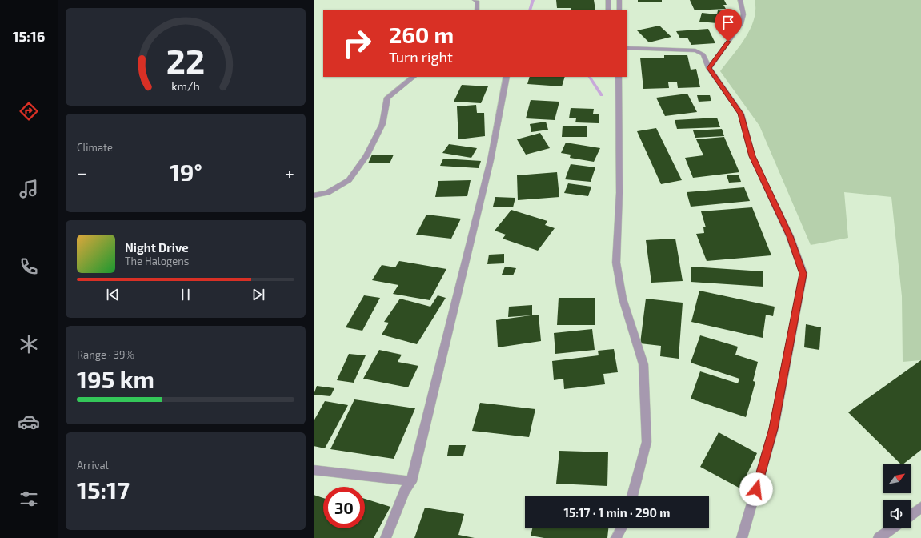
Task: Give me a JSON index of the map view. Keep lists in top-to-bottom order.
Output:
{
  "north": "top right",
  "page": {
    "tabs": "15:16",
    "turn": ["260 m", "Turn right"],
    "tile": [
      "Climate",
      ["Range · 39%", "195 km"],
      ["Arrival", "15:17"]
    ],
    "heat": ["−", "19°", "+"],
    "song": ["Night Drive", "The Halogens"],
    "limit": "30",
    "trip": "15:17 · 1 min · 290 m",
    "gauge": ["22", "km/h"]
  }
}
